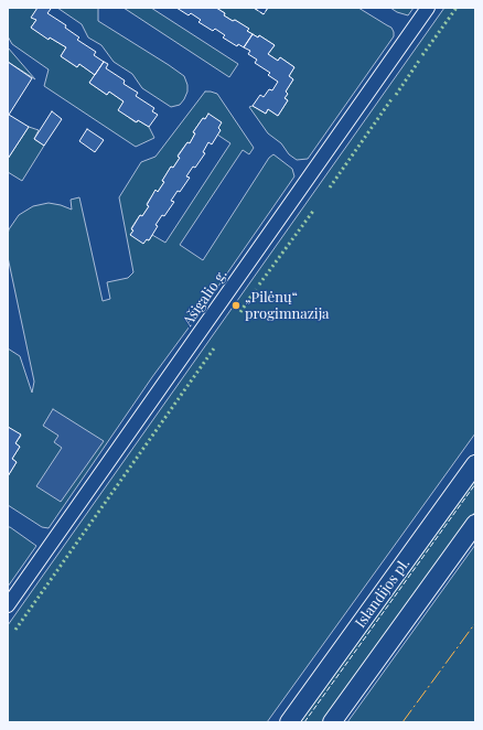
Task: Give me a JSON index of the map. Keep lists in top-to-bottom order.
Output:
{
  "streets": {
    "highway": ["Islandijos pl."],
    "street": ["Ašigalio g."]
  },
  "places": ["„Pilėnų“ progimnazija"]
}
